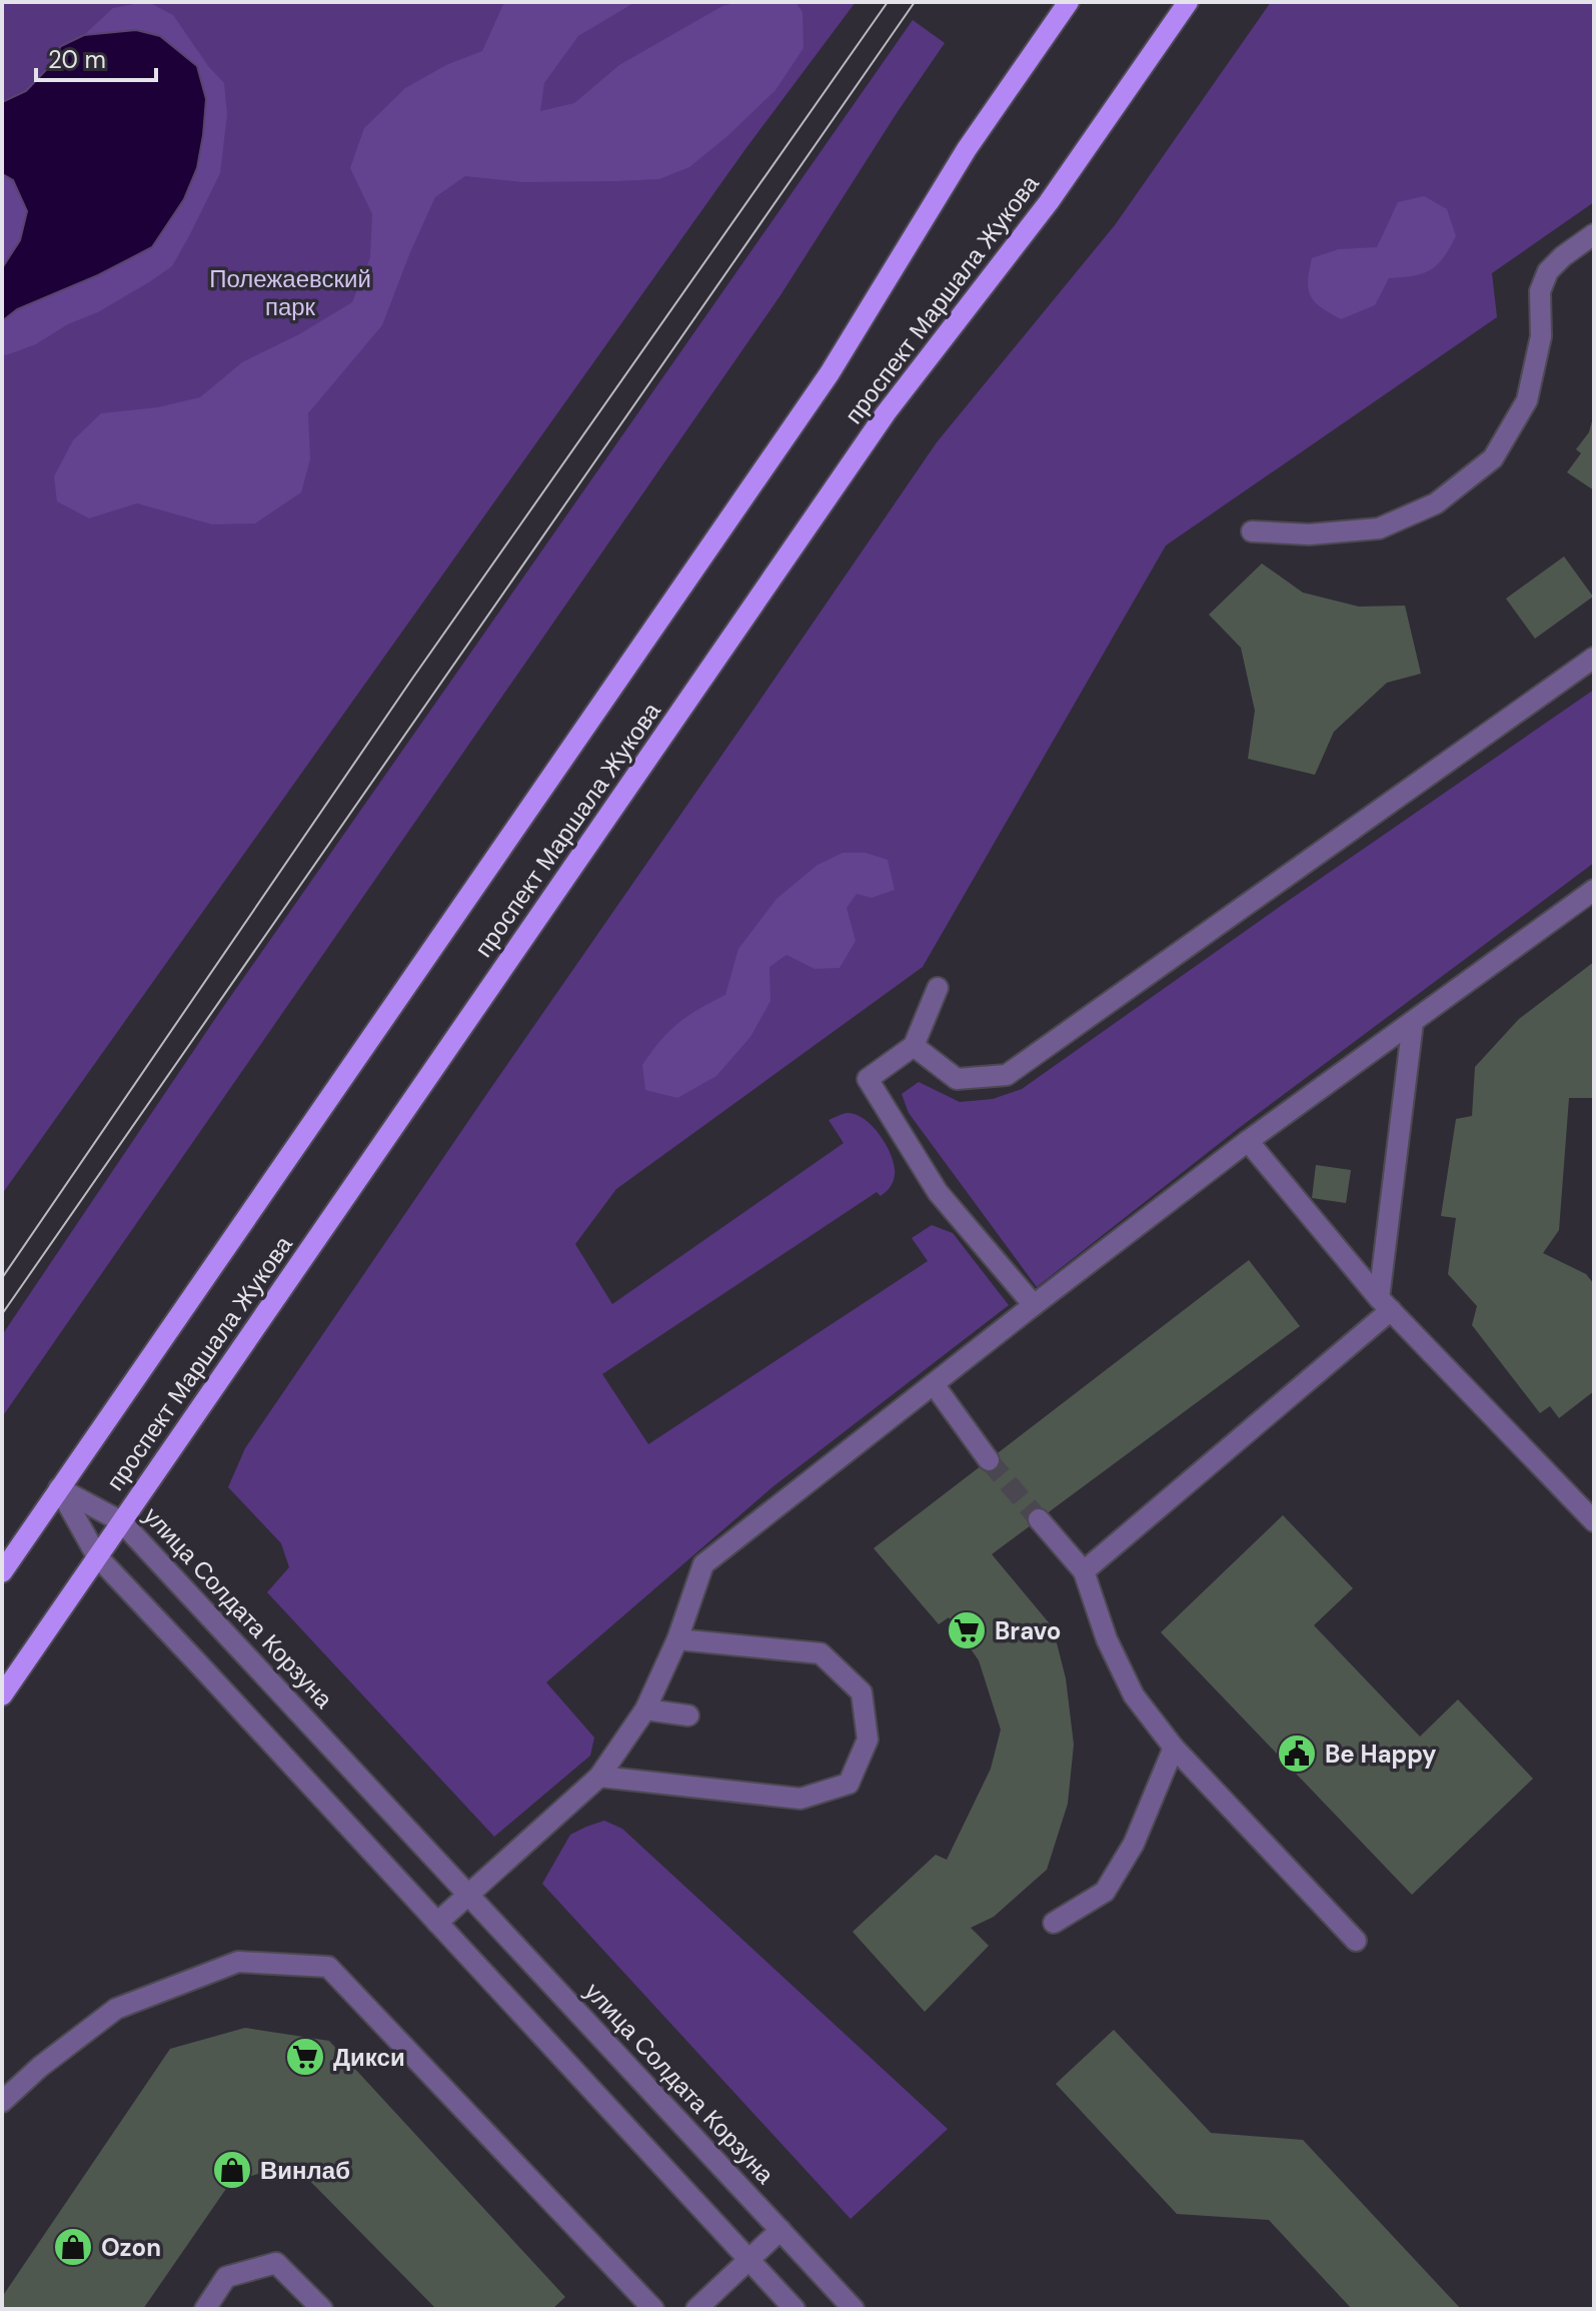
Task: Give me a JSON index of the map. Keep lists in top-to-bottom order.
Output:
{
  "streets": {
    "main road": ["проспект Маршала Жукова"],
    "street": ["улица Солдата Корзуна"]
  },
  "crossings": [
    ["проспект Маршала Жукова", "улица Солдата Корзуна"]
  ],
  "parks": ["Полежаевский парк"],
  "places": {
    "supermarket": ["Bravo", "Дикси"],
    "public building": ["Be Happy"],
    "shop": ["Винлаб", "Ozon"]
  },
  "scale_bar": "20 m"
}
